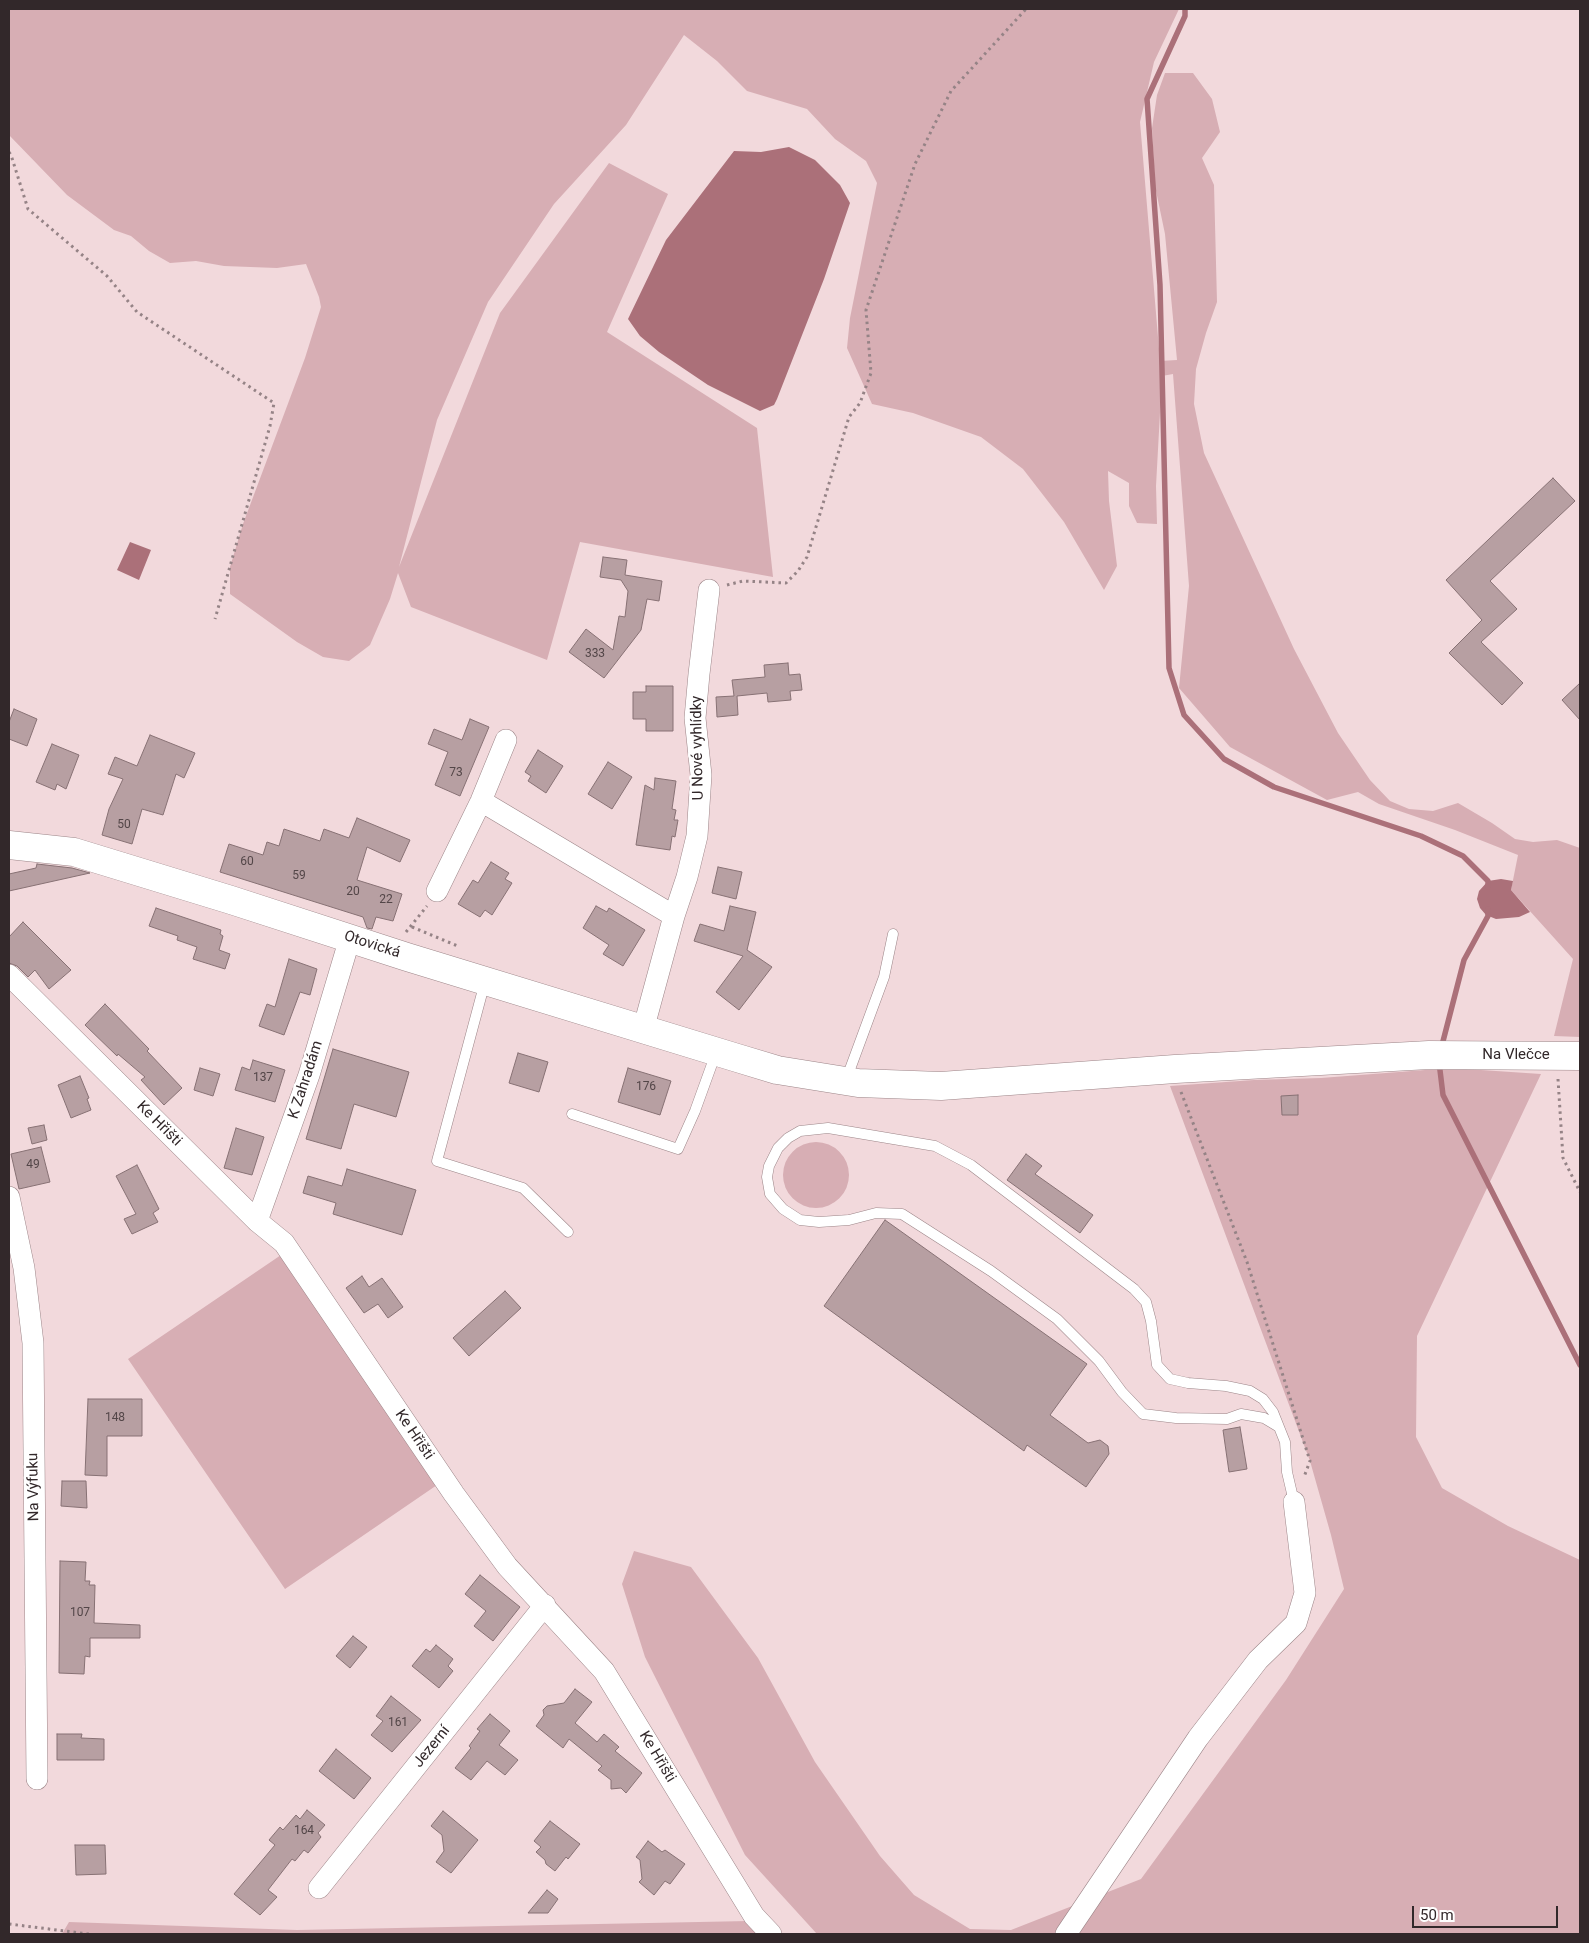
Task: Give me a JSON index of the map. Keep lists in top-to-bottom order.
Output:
{
  "streets": {
    "street": [
      "U Nové vyhlídky",
      "Otovická",
      "Na Vlečce",
      "K Zahradám",
      "Ke Hřišti",
      "Na Výfuku",
      "Jezerní"
    ]
  },
  "crossings": [
    ["U Nové vyhlídky", "Otovická"],
    ["Otovická", "Na Vlečce"],
    ["Otovická", "K Zahradám"],
    ["K Zahradám", "Ke Hřišti"],
    ["Ke Hřišti", "Jezerní"]
  ],
  "house_numbers": [
    "333",
    "73",
    "50",
    "60",
    "59",
    "20",
    "22",
    "137",
    "176",
    "49",
    "148",
    "107",
    "161",
    "164"
  ],
  "scale_bar": "50 m"
}
